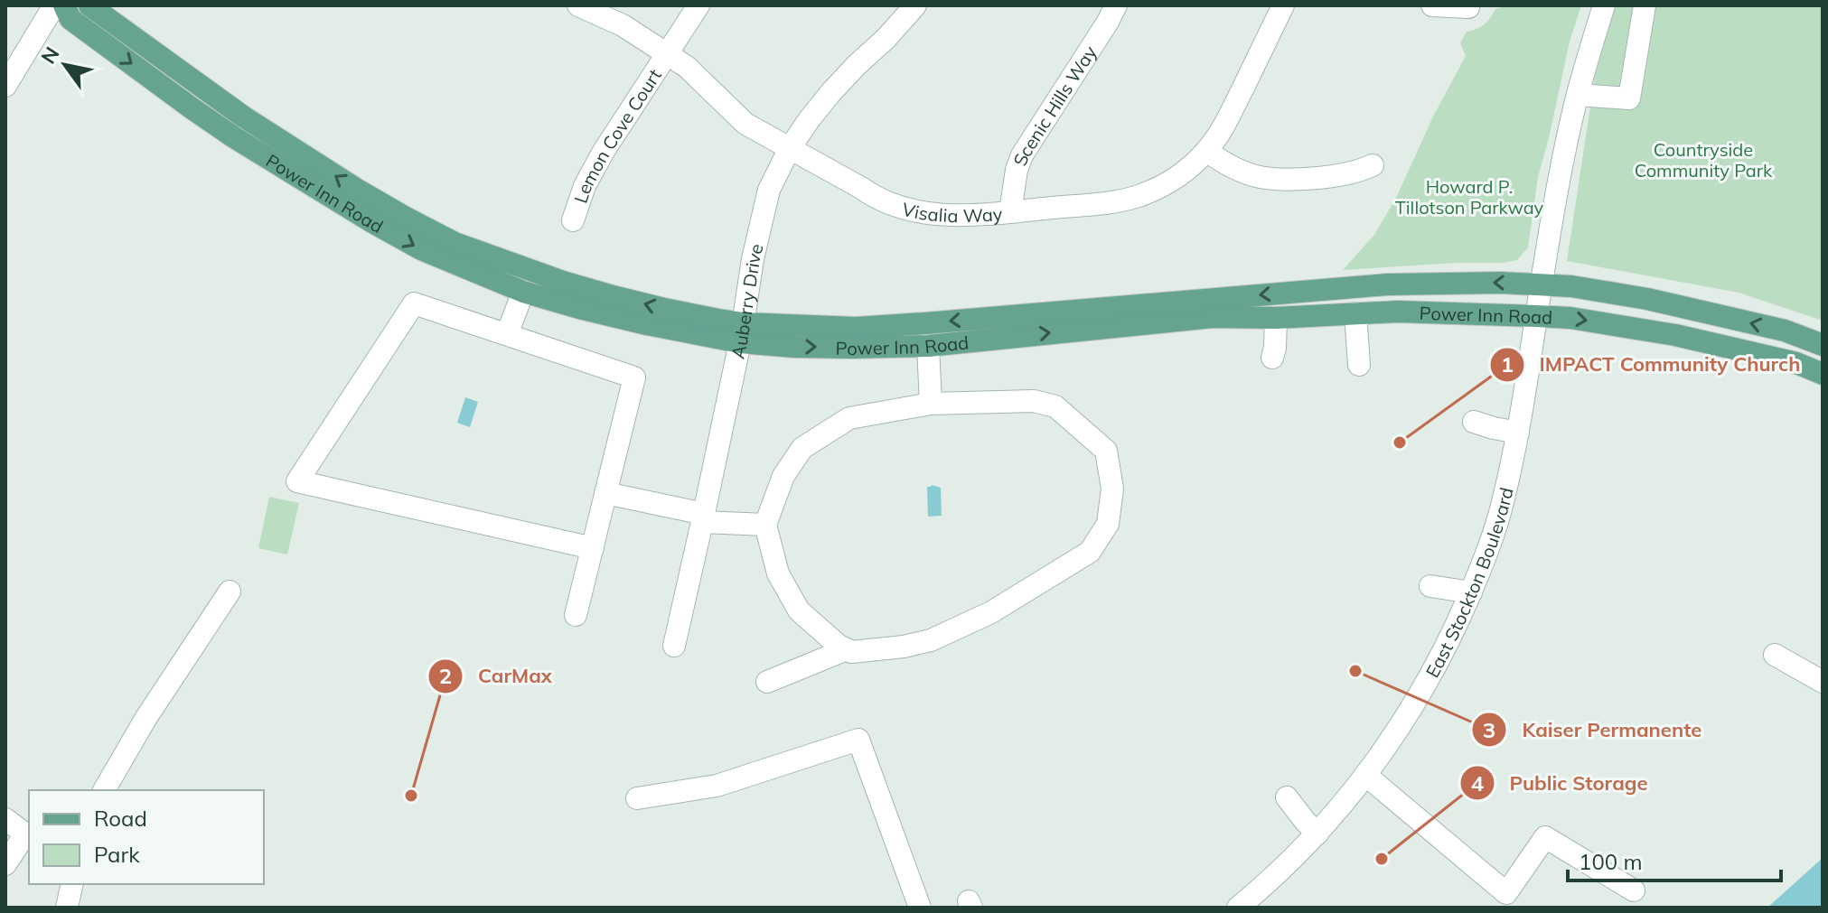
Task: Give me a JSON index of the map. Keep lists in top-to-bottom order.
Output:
{
  "streets": {
    "main road": ["Power Inn Road"],
    "street": [
      "Scenic Hills Way",
      "Lemon Cove Court",
      "Visalia Way",
      "Auberry Drive",
      "East Stockton Boulevard"
    ]
  },
  "crossings": [
    ["Scenic Hills Way", "Visalia Way"],
    ["Lemon Cove Court", "Visalia Way"],
    ["Power Inn Road", "Auberry Drive"],
    ["Power Inn Road", "East Stockton Boulevard"],
    ["Visalia Way", "Auberry Drive"]
  ],
  "parks": ["Countryside Community Park", "Howard P. Tillotson Parkway"],
  "places": [
    "IMPACT Community Church",
    "Kaiser Permanente",
    "CarMax",
    "Public Storage"
  ],
  "legend": ["Road", "Park"],
  "scale_bar": "100 m",
  "north": "top left"
}
